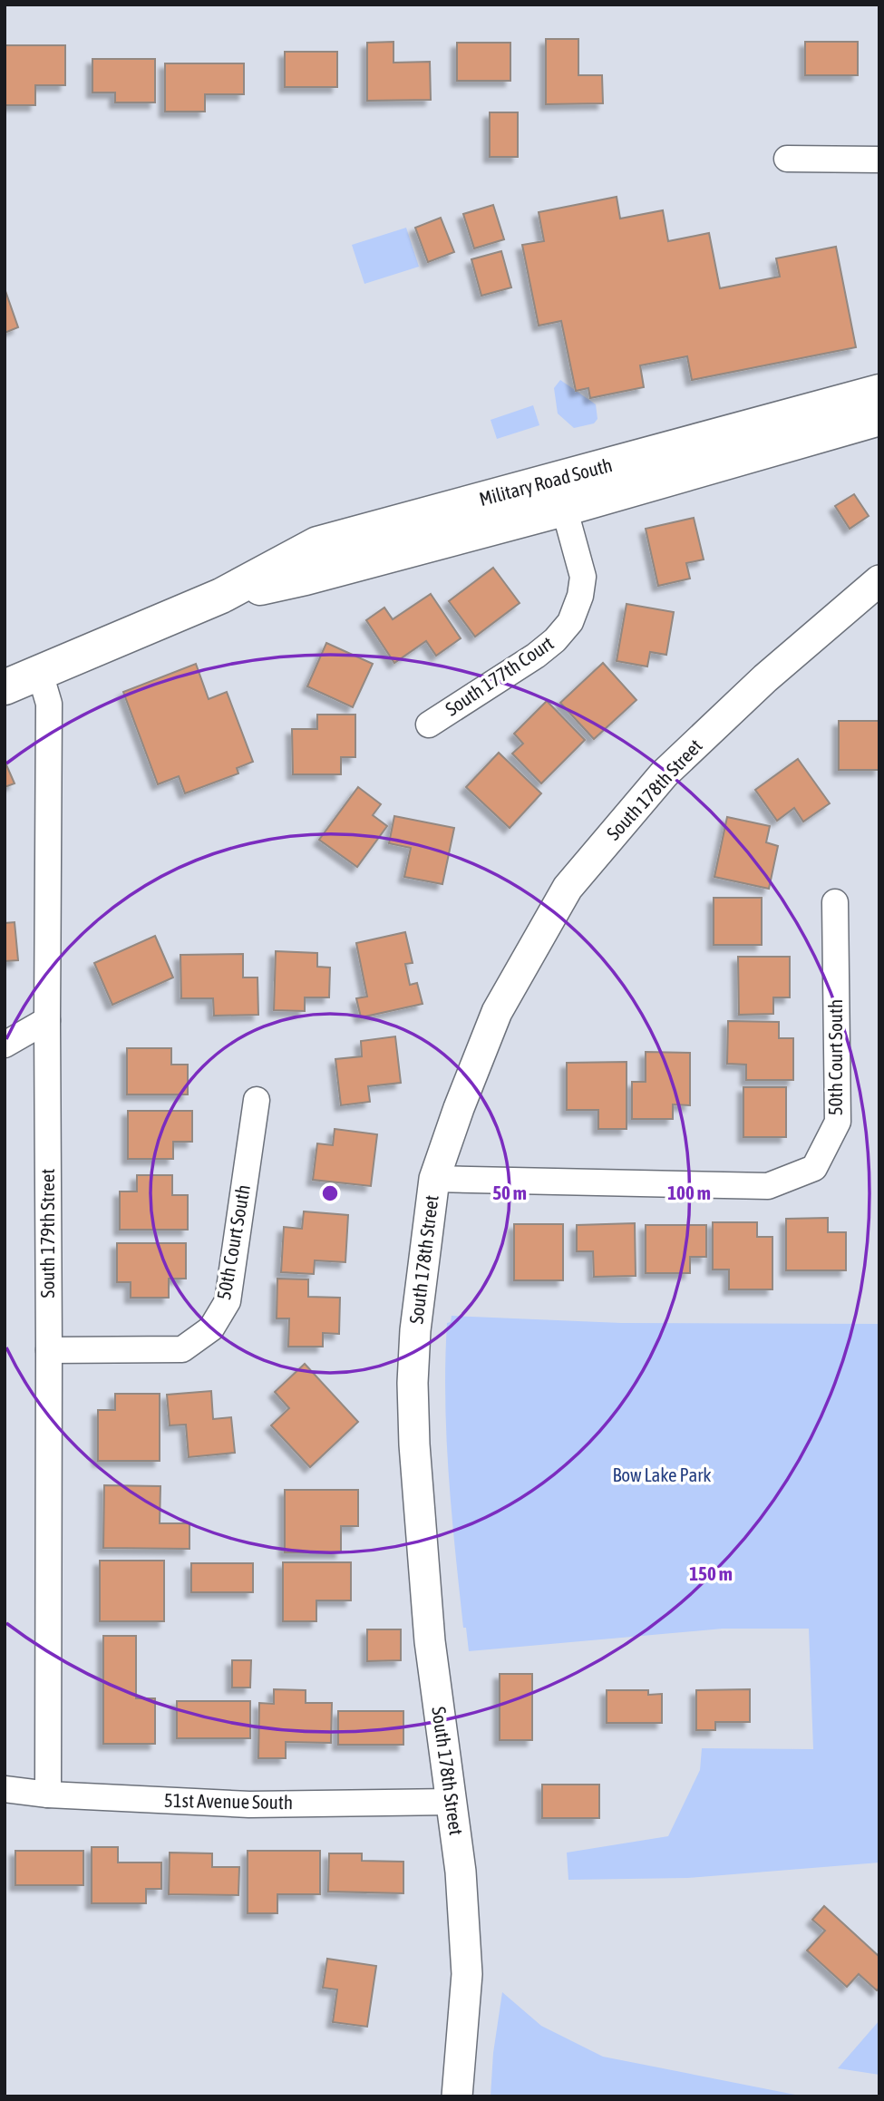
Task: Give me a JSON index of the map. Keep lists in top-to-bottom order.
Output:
{
  "streets": {
    "main road": ["Military Road South"],
    "street": [
      "South 177th Court",
      "South 178th Street",
      "50th Court South",
      "South 179th Street",
      "51st Avenue South"
    ]
  },
  "crossings": [
    ["Military Road South", "South 177th Court"],
    ["Military Road South", "South 179th Street"],
    ["South 178th Street", "50th Court South"],
    ["South 178th Street", "51st Avenue South"],
    ["50th Court South", "South 179th Street"],
    ["South 179th Street", "51st Avenue South"]
  ],
  "parks": ["Bow Lake Park"],
  "rings": ["50 m", "100 m", "150 m"]
}
